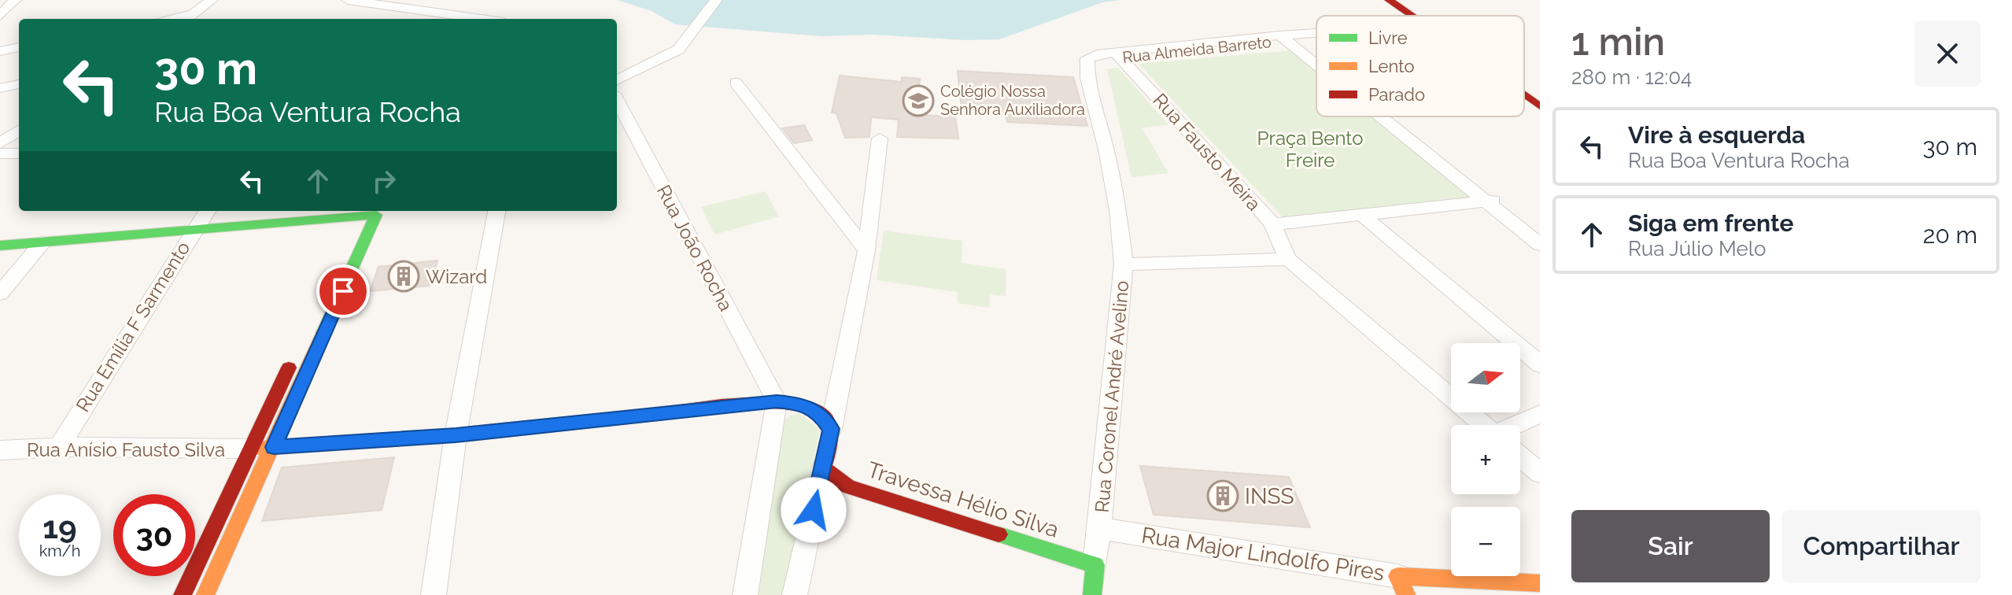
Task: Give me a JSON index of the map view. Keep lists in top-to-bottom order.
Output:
{
  "streets": {
    "street": [
      "Rua Almeida Barreto",
      "Rua Fausto Meira",
      "Rua João Rocha",
      "Rua Emília F Sarmento",
      "Rua Coronel André Avelino",
      "Rua Anísio Fausto Silva",
      "Travessa Hélio Silva",
      "Rua Major Lindolfo Pires"
    ]
  },
  "crossings": [
    ["Rua Almeida Barreto", "Rua Fausto Meira"],
    ["Rua Almeida Barreto", "Rua Coronel André Avelino"],
    ["Rua Emília F Sarmento", "Rua Anísio Fausto Silva"],
    ["Rua Coronel André Avelino", "Travessa Hélio Silva"],
    ["Rua Coronel André Avelino", "Rua Major Lindolfo Pires"]
  ],
  "parks": ["Praça Bento Freire"],
  "places": {
    "school or university": ["Colégio Nossa Senhora Auxiliadora"],
    "building": ["Wizard", "INSS"]
  },
  "legend": ["Livre", "Lento", "Parado"],
  "north": "right",
  "page": {
    "heading": ["1 min", "280 m · 12:04"],
    "turn": ["30 m", "Rua Boa Ventura Rocha"],
    "list": [
      {
        "name": "Vire à esquerda",
        "note": "Rua Boa Ventura Rocha",
        "value": "30 m"
      },
      {
        "name": "Siga em frente",
        "note": "Rua Júlio Melo",
        "value": "20 m"
      }
    ],
    "map_buttons": ["+", "−"],
    "speed": "19 km/h",
    "limit": "30",
    "buttons": ["Sair", "Compartilhar"]
  }
}
